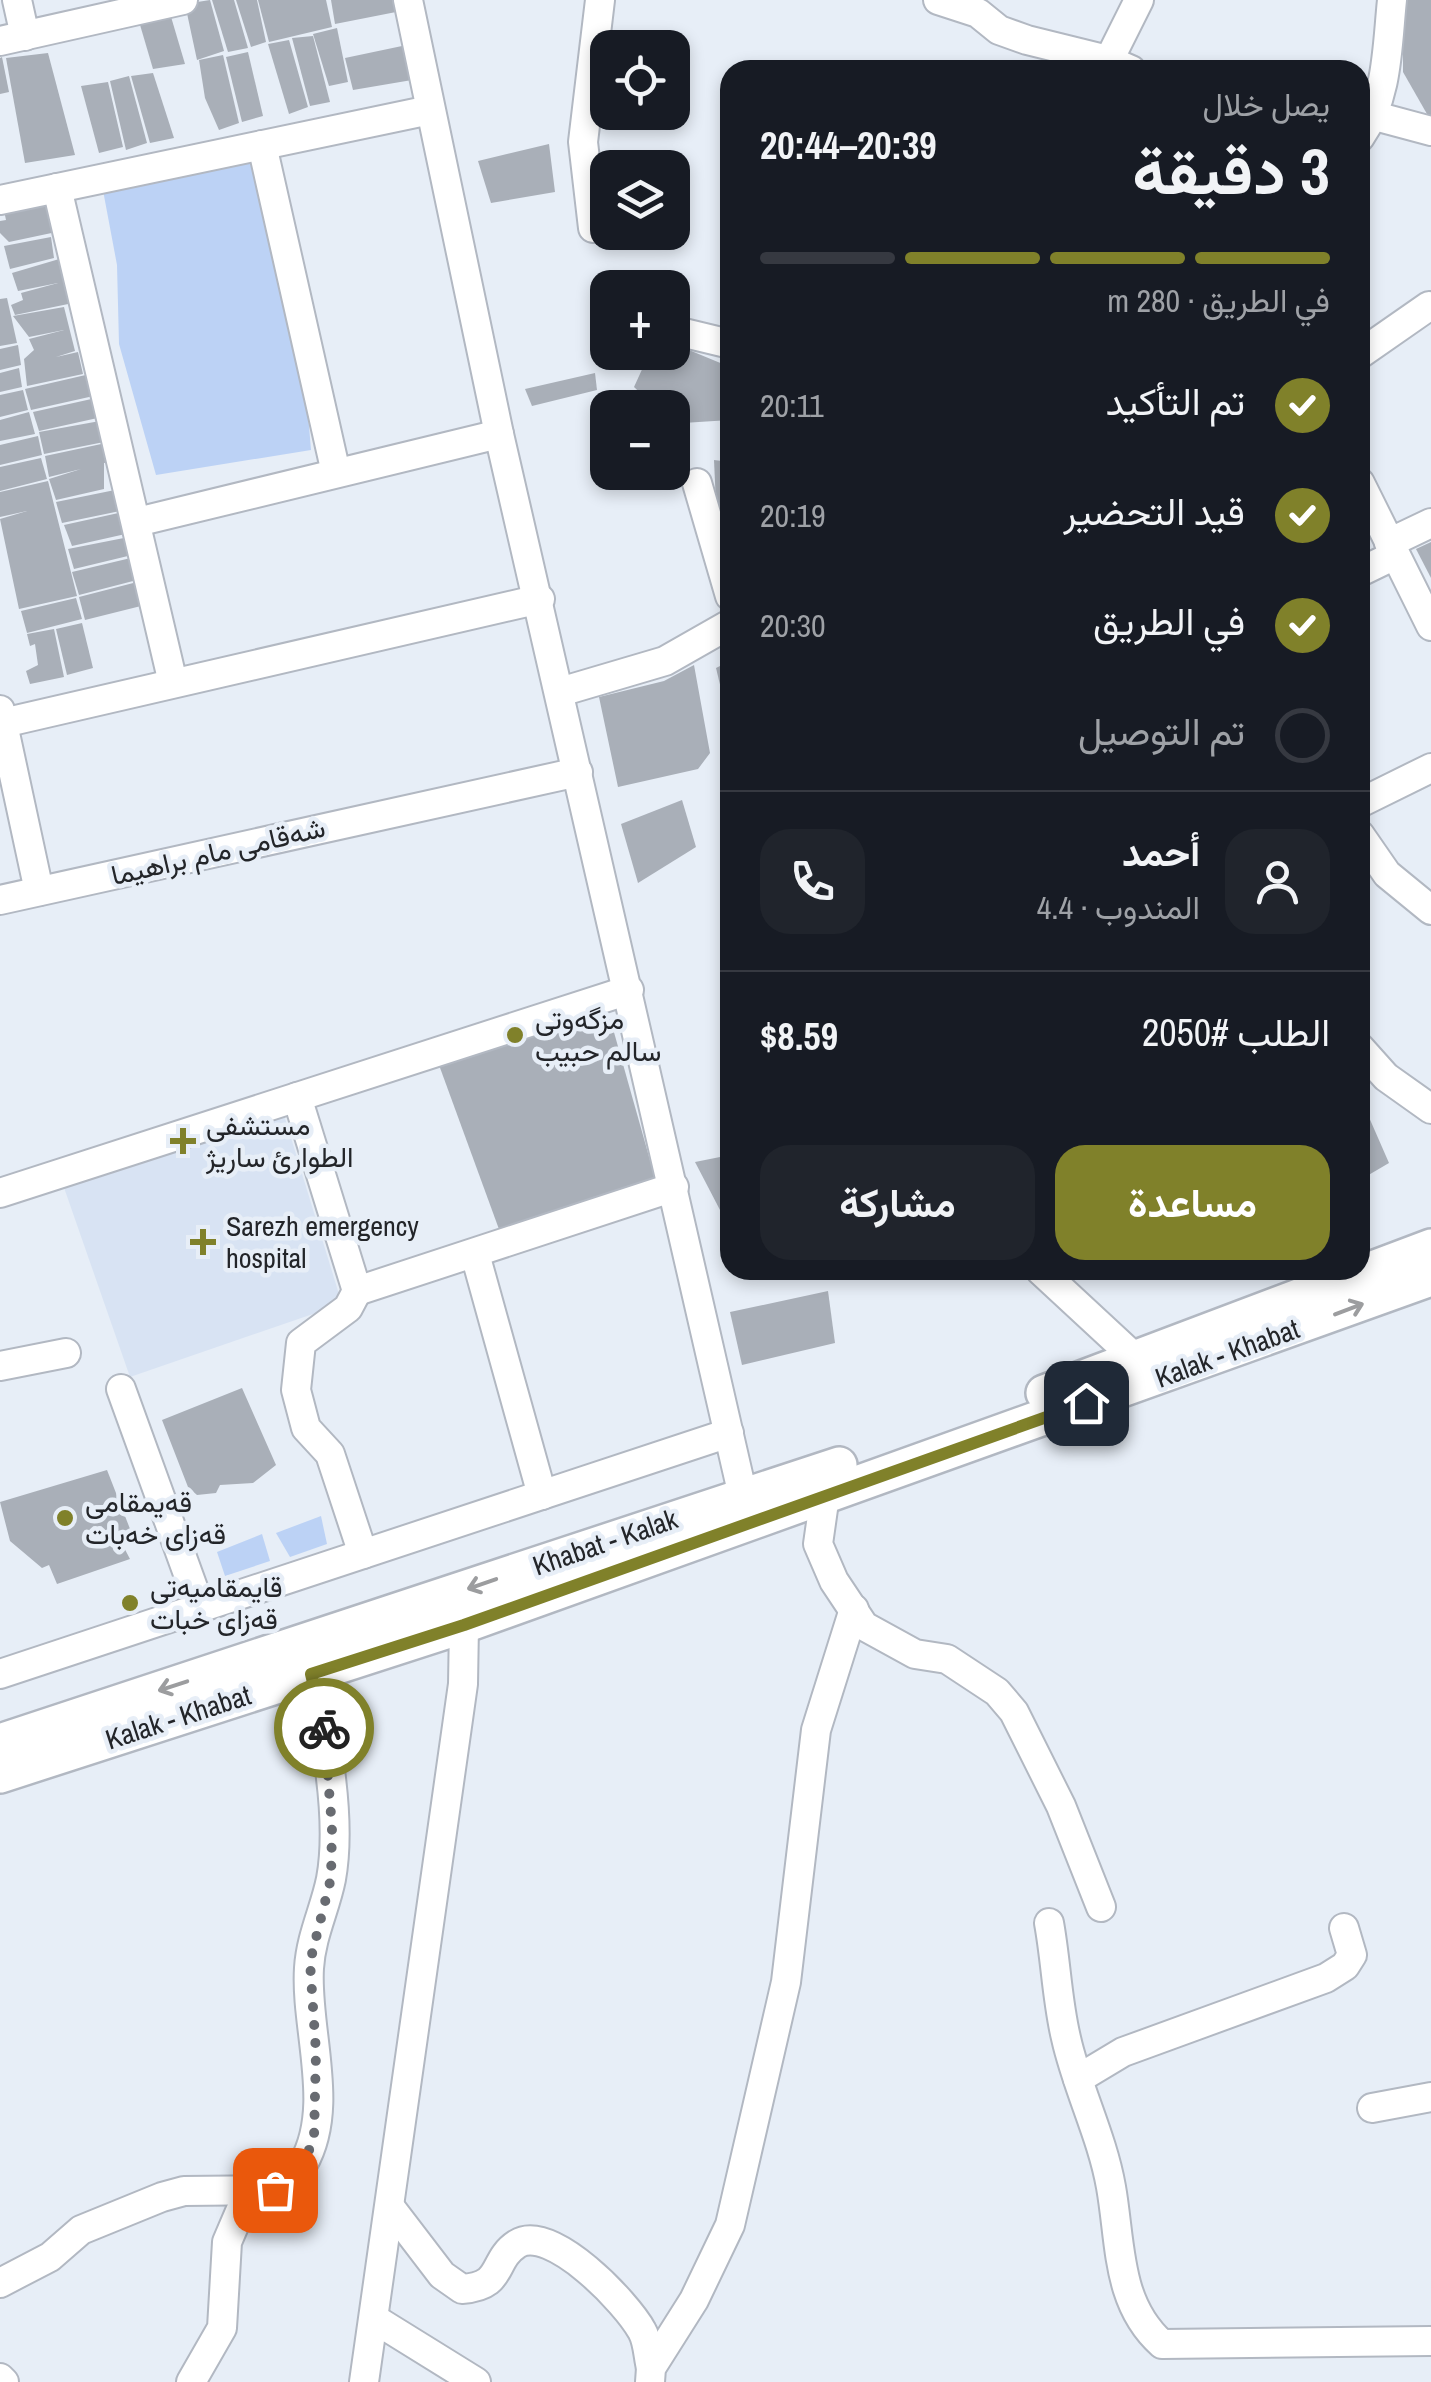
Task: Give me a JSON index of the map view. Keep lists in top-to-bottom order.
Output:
{
  "streets": {
    "main road": ["Kalak - Khabat", "Khabat - Kalak"],
    "street": ["شەقامی مام براهیما"]
  },
  "one_way": ["Kalak - Khabat", "Khabat - Kalak"],
  "places": {
    "other": ["مزگەوتی سالم حبیب", "قەیمقامی قەزای خەبات", "قایمقامیەتى قەزای خبات"],
    "health": ["مستشفى الطوارئ ساريژ", "Sarezh emergency hospital"]
  },
  "page": {
    "map_buttons": ["+", "−"],
    "heading": ["3 دقيقة", "يصل خلال", "20:39–20:44"],
    "panel": [
      "أحمد",
      "المندوب · 4.4",
      "الطلب #2050",
      "$8.59"
    ],
    "bar": "في الطريق · 280 m",
    "list": [
      ["تم التأكيد", "20:11"],
      ["قيد التحضير", "20:19"],
      ["في الطريق", "20:30"],
      "تم التوصيل"
    ],
    "buttons": ["مساعدة", "مشاركة"]
  }
}
